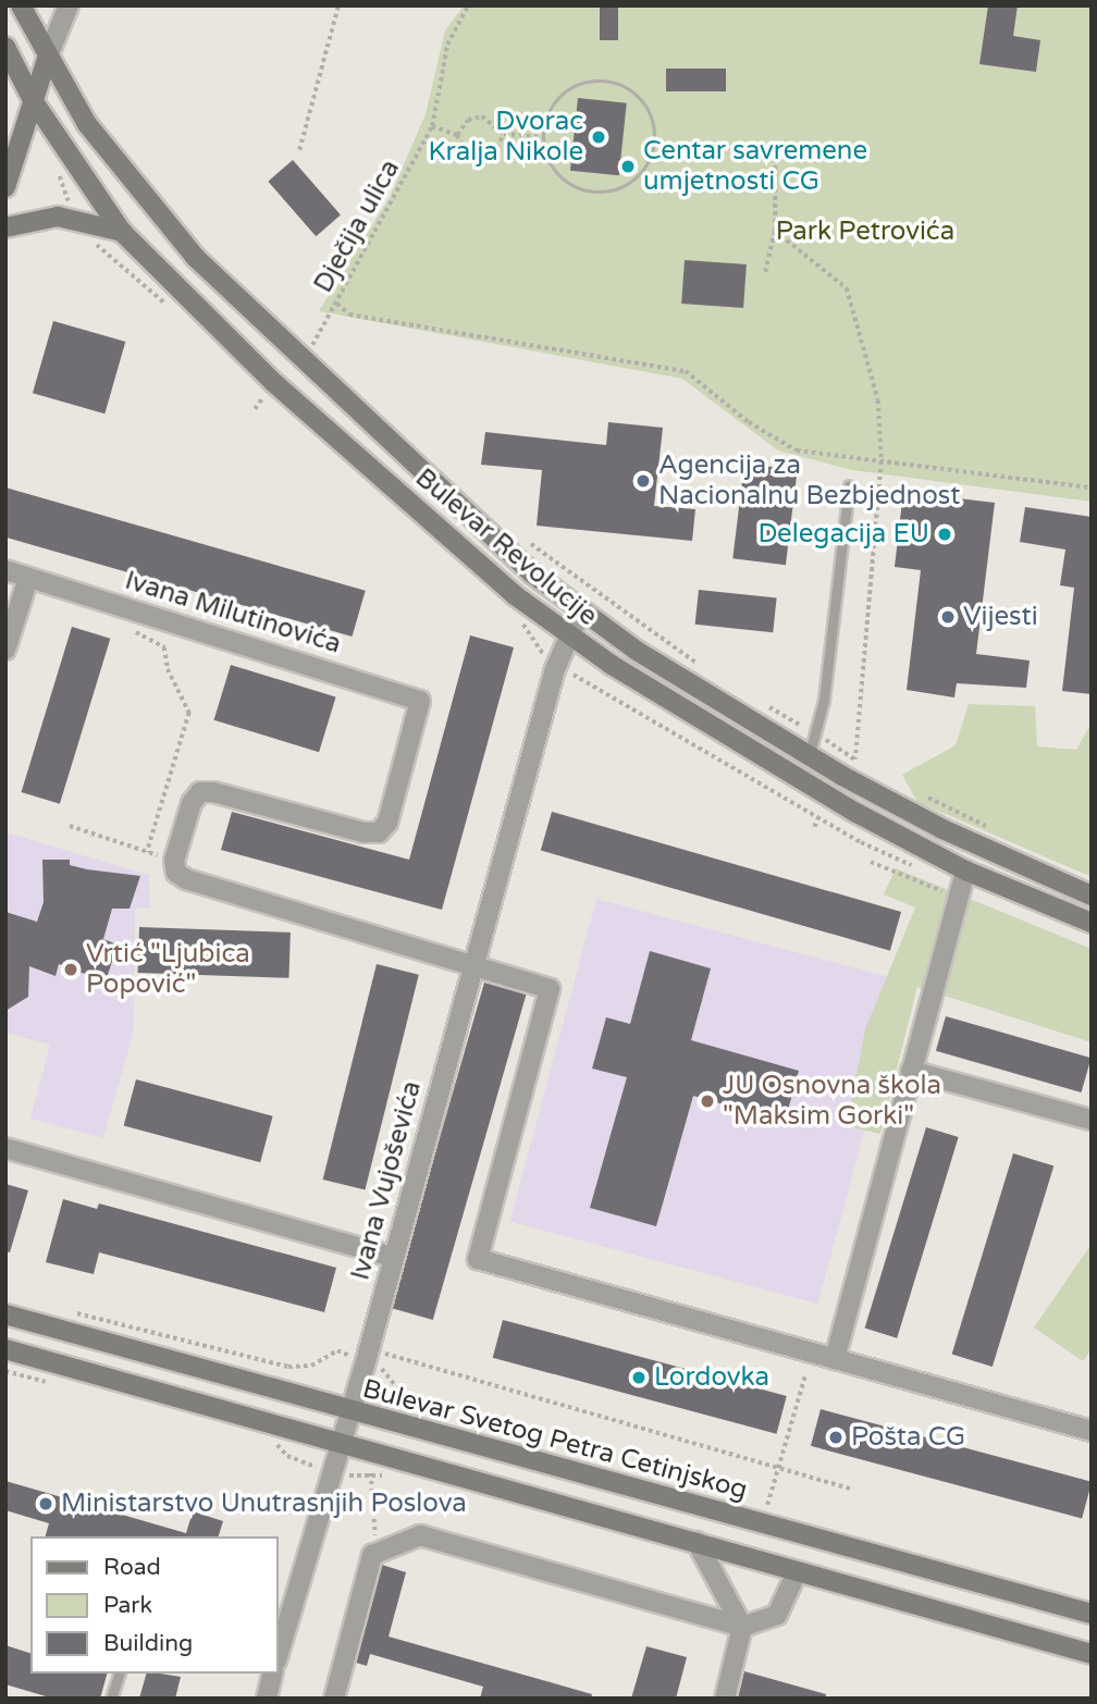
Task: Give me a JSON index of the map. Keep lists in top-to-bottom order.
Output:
{
  "streets": {
    "main road": ["Bulevar Revolucije", "Bulevar Svetog Petra Cetinjskog"],
    "street": ["Ivana Milutinovića", "Ivana Vujoševića"],
    "path": ["Dječija ulica"]
  },
  "crossings": [
    ["Bulevar Revolucije", "Ivana Vujoševića"],
    ["Ivana Vujoševića", "Bulevar Svetog Petra Cetinjskog"]
  ],
  "parks": ["Park Petrovića"],
  "places": [
    "Dvorac Kralja Nikole",
    "Centar savremene umjetnosti CG",
    "Agencija za Nacionalnu Bezbjednost",
    "Delegacija EU",
    "Vijesti",
    "Vrtić \"Ljubica Popović\"",
    "JU Osnovna škola \"Maksim Gorki\"",
    "Lordovka",
    "Pošta CG",
    "Ministarstvo Unutrasnjih Poslova"
  ],
  "legend": ["Road", "Park", "Building"]
}
